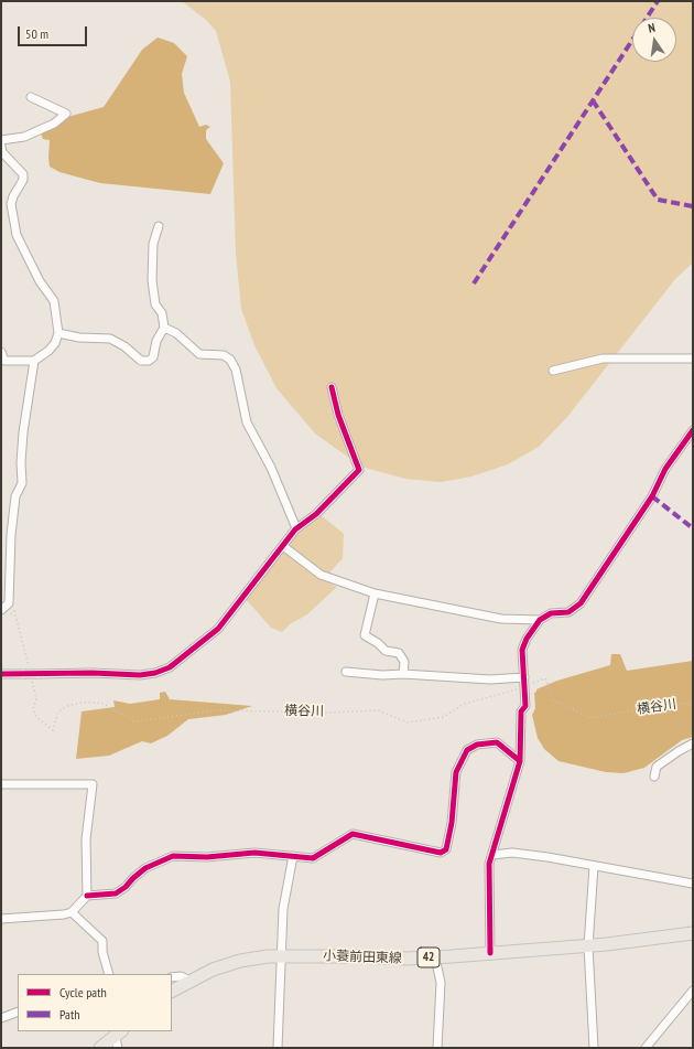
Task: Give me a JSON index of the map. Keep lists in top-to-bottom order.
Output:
{
  "streets": {
    "main road": ["小蓑前田東線", "42"],
    "path": ["横谷川"]
  },
  "legend": ["Cycle path", "Path"],
  "scale_bar": "50 m",
  "north": "top"
}
